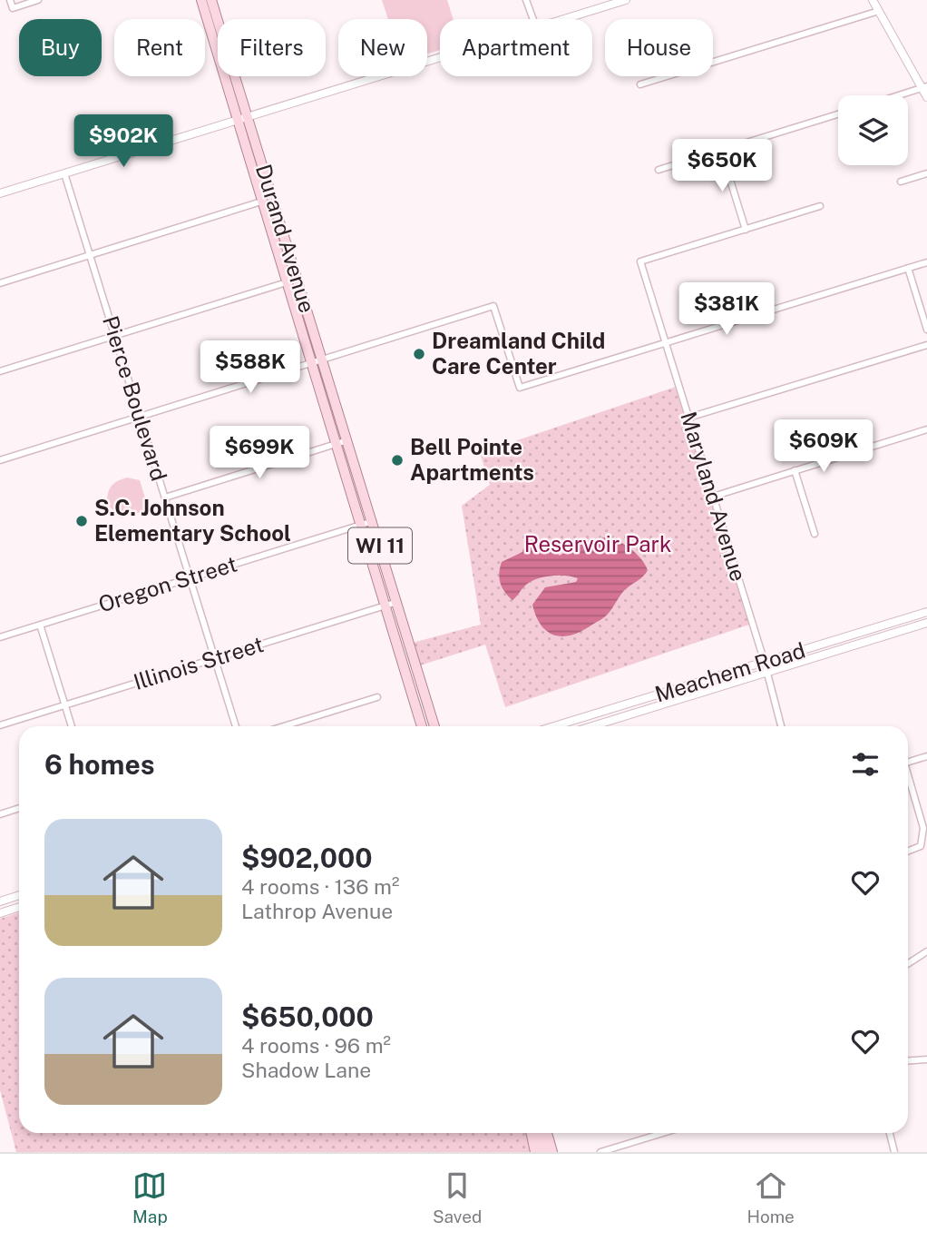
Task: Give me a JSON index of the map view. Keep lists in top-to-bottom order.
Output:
{
  "streets": {
    "main road": ["Durand Avenue", "WI 11"],
    "street": [
      "Pierce Boulevard",
      "Maryland Avenue",
      "Oregon Street",
      "Illinois Street",
      "Meachem Road"
    ]
  },
  "crossings": [
    ["Durand Avenue", "Oregon Street"],
    ["Durand Avenue", "Illinois Street"],
    ["Pierce Boulevard", "Oregon Street"],
    ["Pierce Boulevard", "Illinois Street"],
    ["Maryland Avenue", "Meachem Road"]
  ],
  "parks": ["Reservoir Park"],
  "places": ["Dreamland Child Care Center", "Bell Pointe Apartments", "S.C. Johnson Elementary School"],
  "page": {
    "chip": [
      "Buy",
      "Rent",
      "Filters",
      "New",
      "Apartment",
      "House"
    ],
    "price": [
      "$902K",
      "$650K",
      "$381K",
      "$588K",
      "$609K",
      "$699K"
    ],
    "heading": "6 homes",
    "list": [
      {
        "name": "$902,000",
        "note": "4 rooms · 136 m² · Lathrop Avenue"
      },
      {
        "name": "$650,000",
        "note": "4 rooms · 96 m² · Shadow Lane"
      }
    ],
    "tabs": ["Map", "Saved", "Home"]
  }
}
